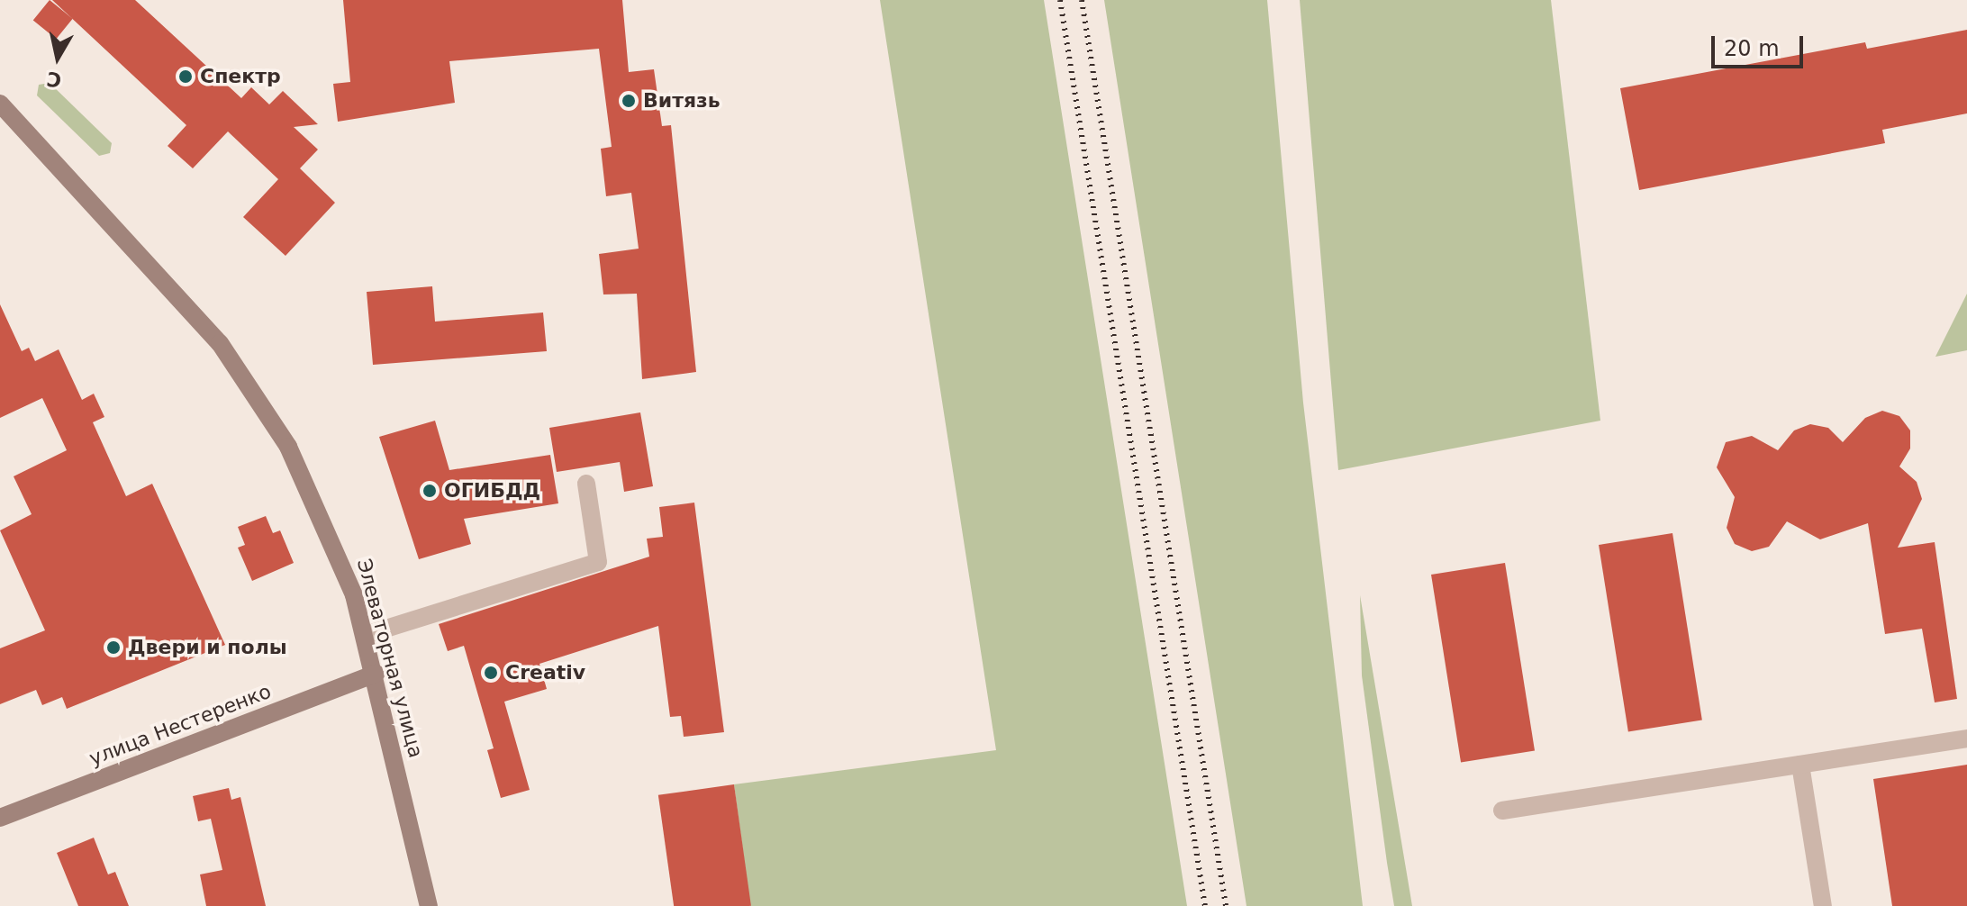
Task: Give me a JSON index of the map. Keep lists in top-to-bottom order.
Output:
{
  "streets": {
    "street": ["Элеваторная улица", "улица Нестеренко"]
  },
  "crossings": [
    ["Элеваторная улица", "улица Нестеренко"]
  ],
  "places": [
    "Спектр",
    "Витязь",
    "ОГИБДД",
    "Двери и полы",
    "Creativ"
  ],
  "scale_bar": "20 m",
  "north": "bottom"
}
